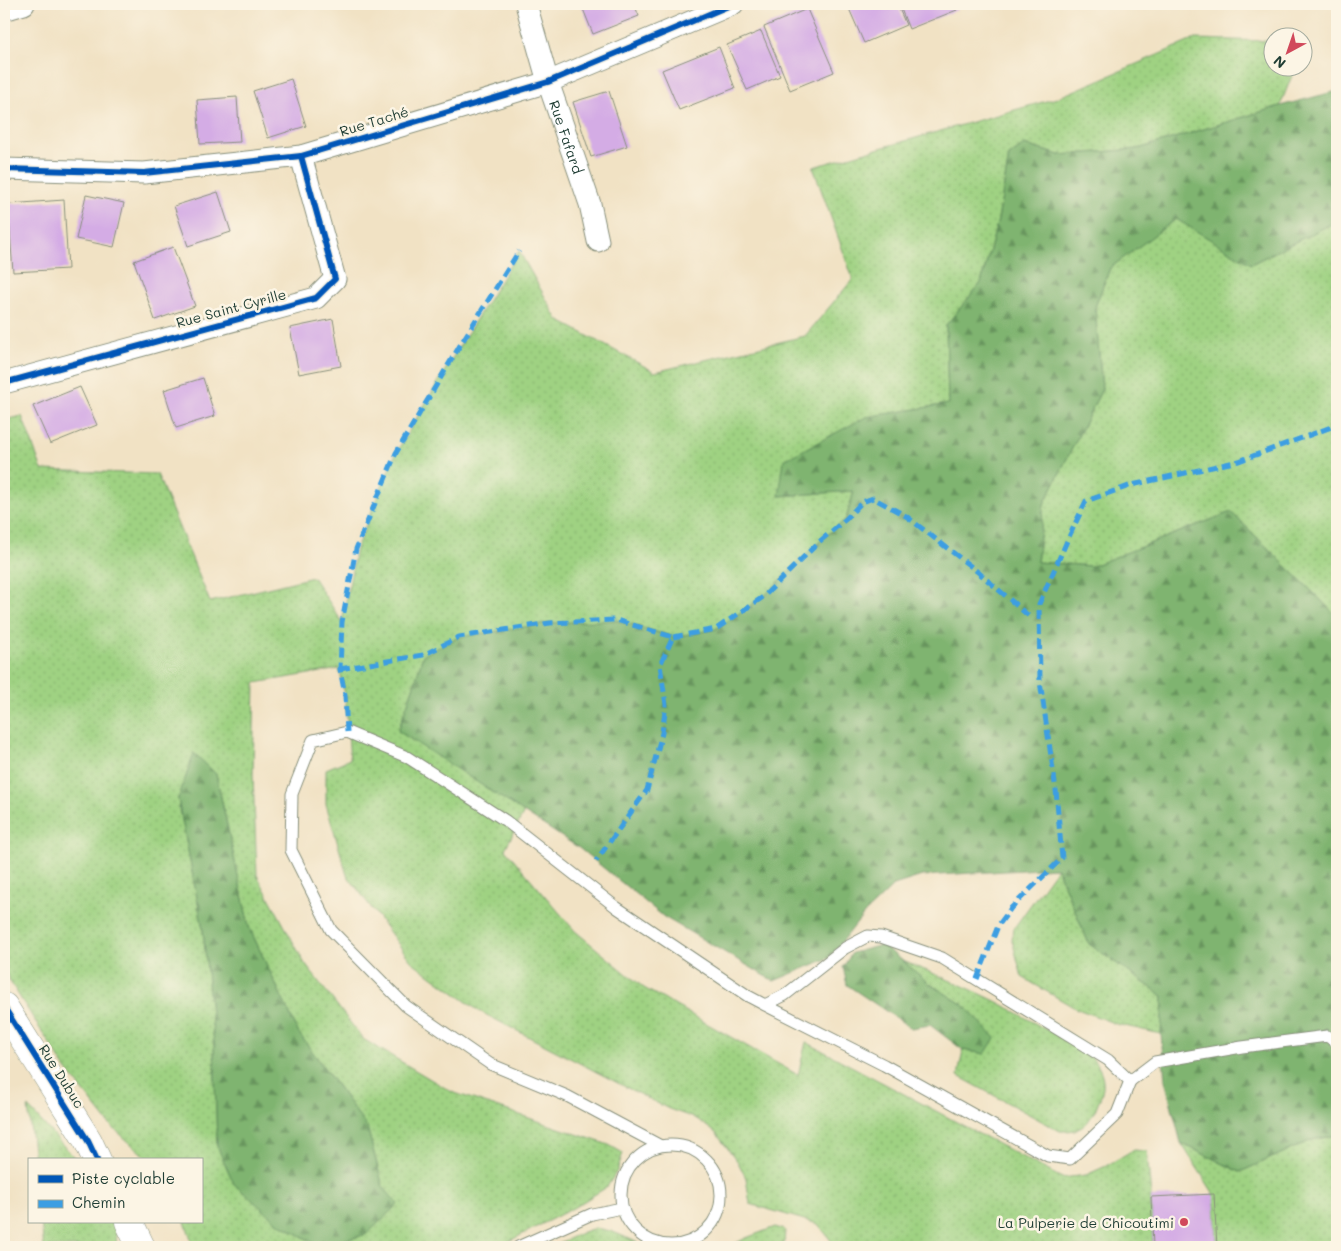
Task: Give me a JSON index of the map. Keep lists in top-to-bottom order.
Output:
{
  "streets": {
    "street": [
      "Rue Taché",
      "Rue Fafard",
      "Rue Saint Cyrille",
      "Rue Dubuc"
    ]
  },
  "crossings": [
    ["Rue Taché", "Rue Fafard"],
    ["Rue Taché", "Rue Saint Cyrille"]
  ],
  "places": ["La Pulperie de Chicoutimi"],
  "legend": ["Piste cyclable", "Chemin"],
  "north": "bottom left"
}
